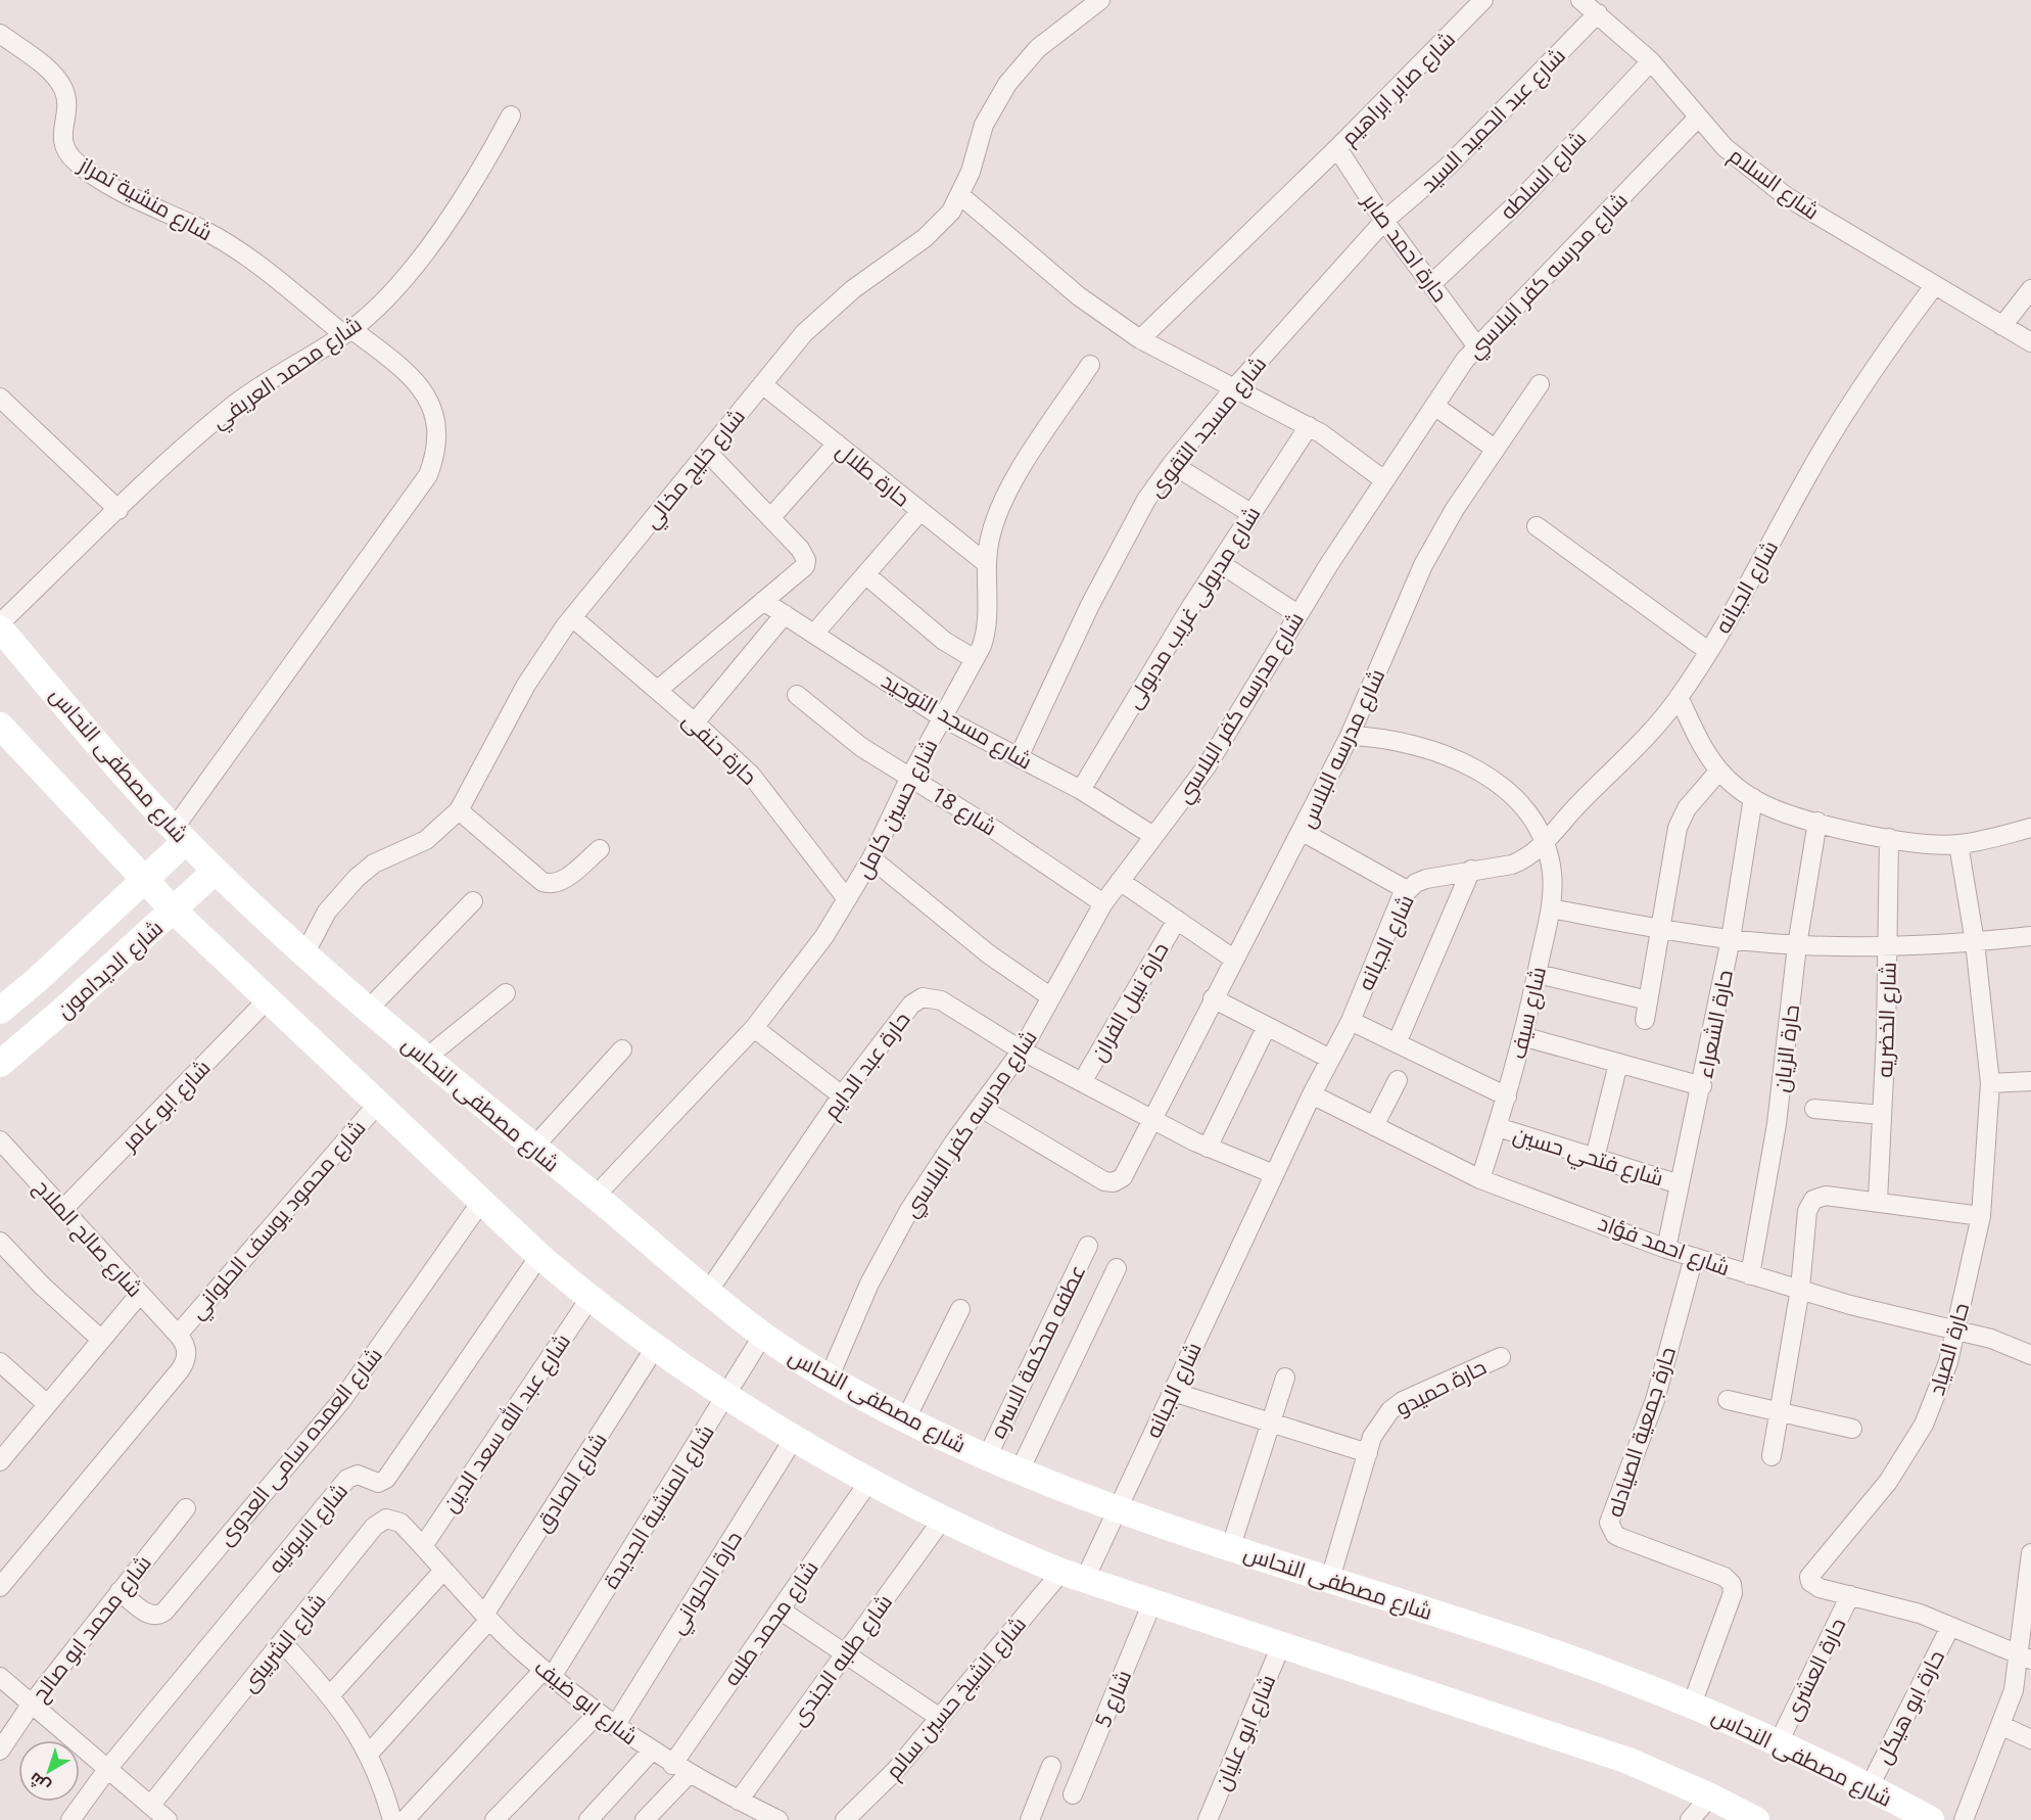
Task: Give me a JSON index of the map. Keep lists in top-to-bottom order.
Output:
{
  "streets": {
    "street": [
      "شارع صابر ابراهيم",
      "شارع عبد الحميد السيد",
      "شارع السلطه",
      "شارع السلام",
      "شارع منشية تمراز",
      "حارة احمد صابر",
      "شارع مدرسه كفر البلاسي",
      "شارع محمد العريفي",
      "شارع مسجد التقوى",
      "شارع خليج مخالي",
      "حارة طلال",
      "شارع الجبانه",
      "شارع مدبولى غريب مدبولى",
      "شارع مسجد التوحيد",
      "حارة حنفى",
      "شارع مدرسه البلاس",
      "شارع مصطفى النحاس",
      "شارع حسين كامل",
      "شارع 18",
      "شارع الديدامون",
      "حارة نبيل الفران",
      "شارع سيف",
      "شارع الخضريه",
      "حارة الشعراء",
      "حارة الزيان",
      "حارة عبد الدايم",
      "شارع ابو عامر",
      "شارع فتحي حسين",
      "شارع محمود يوسف الحلواني",
      "شارع صالح الملاح",
      "شارع احمد فؤاد",
      "حارة الصياد",
      "عطفه محكمة الاسره",
      "حارة حميدو",
      "شارع عبد الله سعد الدين",
      "حارة جمعية الصيادله",
      "شارع العمده سامى العدوى",
      "شارع الصادق",
      "شارع المنشية الجديدة",
      "شارع الابونيه",
      "حارة الحلواني",
      "شارع محمد طلبه",
      "شارع محمد ابو صالح",
      "شارع الشربينى",
      "شارع طلبه الجندى",
      "حارة العشرى",
      "شارع الشيخ حسين سالم",
      "شارع 5",
      "شارع ابو ضيف",
      "حارة ابو هيكل",
      "شارع ابو عليان"
    ]
  },
  "crossings": [
    ["شارع صابر ابراهيم", "حارة احمد صابر"],
    ["شارع عبد الحميد السيد", "شارع السلام"],
    ["شارع عبد الحميد السيد", "حارة احمد صابر"],
    ["شارع عبد الحميد السيد", "شارع مسجد التقوى"],
    ["شارع السلطه", "شارع السلام"],
    ["شارع السلطه", "حارة احمد صابر"],
    ["شارع السلام", "شارع مدرسه كفر البلاسي"],
    ["شارع السلام", "شارع الجبانه"],
    ["شارع منشية تمراز", "شارع محمد العريفي"],
    ["حارة احمد صابر", "شارع مدرسه كفر البلاسي"],
    ["حارة احمد صابر", "شارع مسجد التقوى"],
    ["شارع مدرسه كفر البلاسي", "شارع مسجد التوحيد"],
    ["شارع مدرسه كفر البلاسي", "شارع مدرسه البلاس"],
    ["شارع مدرسه كفر البلاسي", "شارع مصطفى النحاس"],
    ["شارع مدرسه كفر البلاسي", "شارع 18"],
    ["شارع مدرسه كفر البلاسي", "حارة عبد الدايم"],
    ["شارع مسجد التقوى", "شارع مسجد التوحيد"],
    ["شارع خليج مخالي", "حارة طلال"],
    ["شارع خليج مخالي", "حارة حنفى"],
    ["شارع خليج مخالي", "شارع مصطفى النحاس"],
    ["حارة طلال", "شارع حسين كامل"],
    ["شارع الجبانه", "شارع مصطفى النحاس"],
    ["شارع الجبانه", "شارع سيف"],
    ["شارع الجبانه", "حارة عبد الدايم"],
    ["شارع الجبانه", "شارع احمد فؤاد"],
    ["شارع الجبانه", "شارع الشيخ حسين سالم"],
    ["شارع مدبولى غريب مدبولى", "شارع مسجد التوحيد"],
    ["شارع مسجد التوحيد", "شارع حسين كامل"],
    ["حارة حنفى", "شارع حسين كامل"],
    ["شارع مدرسه البلاس", "شارع سيف"],
    ["شارع مدرسه البلاس", "حارة عبد الدايم"],
    ["شارع مصطفى النحاس", "شارع حسين كامل"],
    ["شارع مصطفى النحاس", "شارع الديدامون"],
    ["شارع مصطفى النحاس", "حارة عبد الدايم"],
    ["شارع مصطفى النحاس", "عطفه محكمة الاسره"],
    ["شارع مصطفى النحاس", "حارة حميدو"],
    ["شارع مصطفى النحاس", "حارة جمعية الصيادله"],
    ["شارع مصطفى النحاس", "شارع المنشية الجديدة"],
    ["شارع مصطفى النحاس", "حارة العشرى"],
    ["شارع مصطفى النحاس", "حارة ابو هيكل"],
    ["شارع حسين كامل", "شارع 18"],
    ["حارة نبيل الفران", "حارة عبد الدايم"],
    ["شارع سيف", "شارع فتحي حسين"],
    ["شارع سيف", "شارع احمد فؤاد"],
    ["حارة الشعراء", "شارع فتحي حسين"],
    ["حارة الشعراء", "شارع احمد فؤاد"],
    ["حارة الزيان", "شارع احمد فؤاد"],
    ["شارع ابو عامر", "شارع صالح الملاح"],
    ["شارع محمود يوسف الحلواني", "شارع صالح الملاح"],
    ["شارع احمد فؤاد", "حارة الصياد"],
    ["شارع احمد فؤاد", "حارة جمعية الصيادله"],
    ["حارة الصياد", "حارة العشرى"],
    ["حارة الصياد", "حارة ابو هيكل"],
    ["شارع عبد الله سعد الدين", "شارع الشربينى"],
    ["شارع عبد الله سعد الدين", "شارع ابو ضيف"],
    ["شارع العمده سامى العدوى", "شارع محمد ابو صالح"],
    ["شارع الصادق", "شارع ابو ضيف"],
    ["شارع المنشية الجديدة", "شارع ابو ضيف"],
    ["حارة الحلواني", "شارع ابو ضيف"],
    ["شارع محمد طلبه", "شارع ابو ضيف"],
    ["شارع الشربينى", "شارع ابو ضيف"],
    ["شارع طلبه الجندى", "شارع ابو ضيف"]
  ],
  "north": "bottom left"
}
